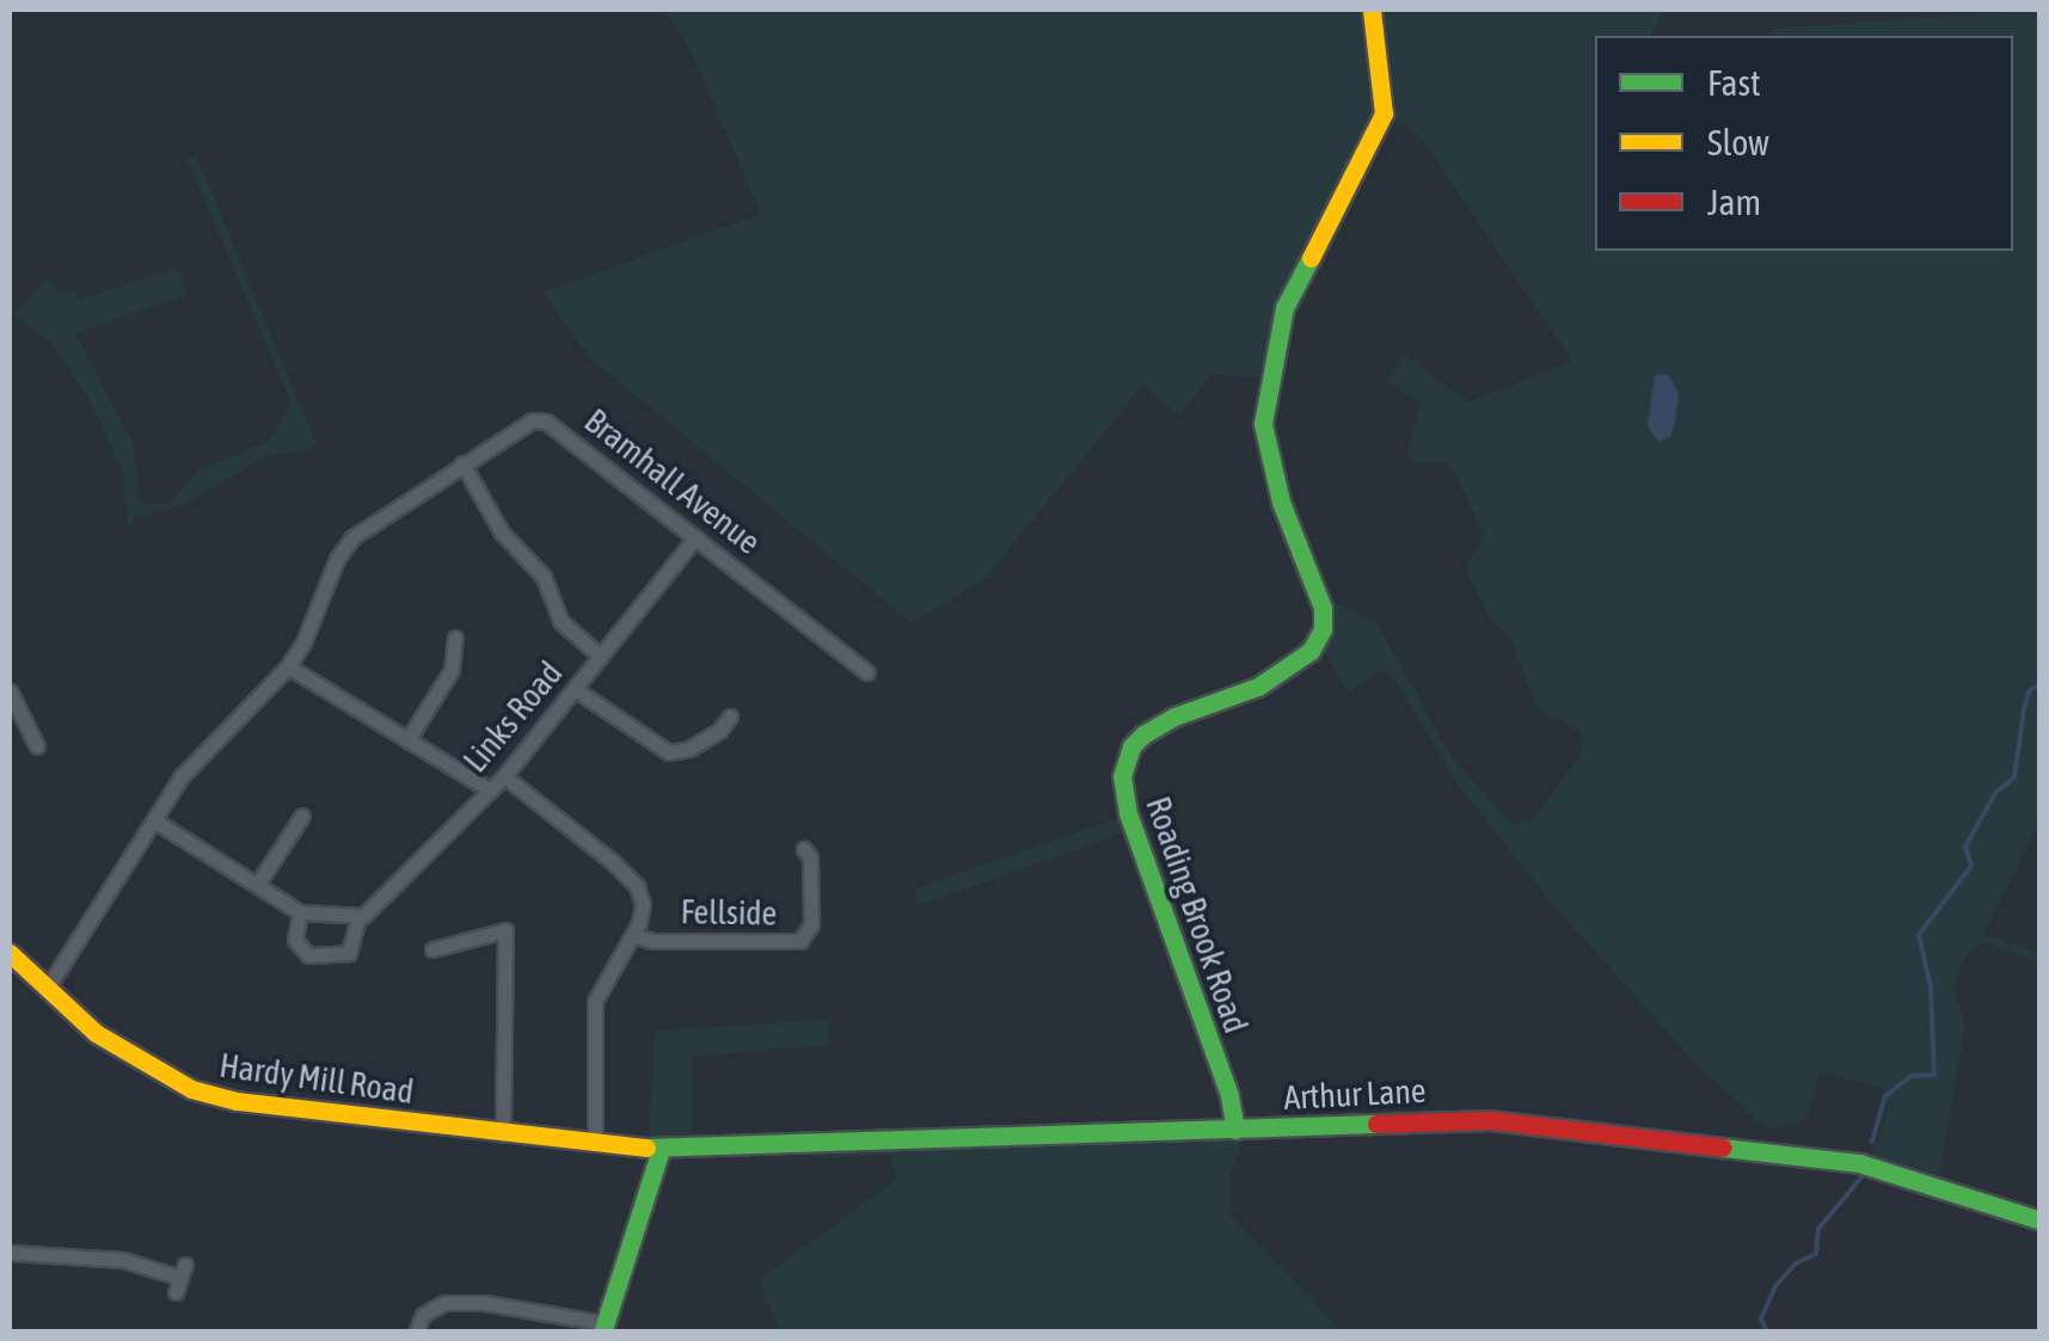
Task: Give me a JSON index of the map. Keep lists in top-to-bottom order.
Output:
{
  "streets": {
    "main road": ["Roading Brook Road", "Hardy Mill Road", "Arthur Lane"],
    "street": ["Bramhall Avenue", "Links Road", "Fellside"]
  },
  "crossings": [
    ["Bramhall Avenue", "Links Road"],
    ["Bramhall Avenue", "Hardy Mill Road"],
    ["Roading Brook Road", "Arthur Lane"],
    ["Hardy Mill Road", "Arthur Lane"]
  ],
  "legend": ["Fast", "Slow", "Jam"]
}
